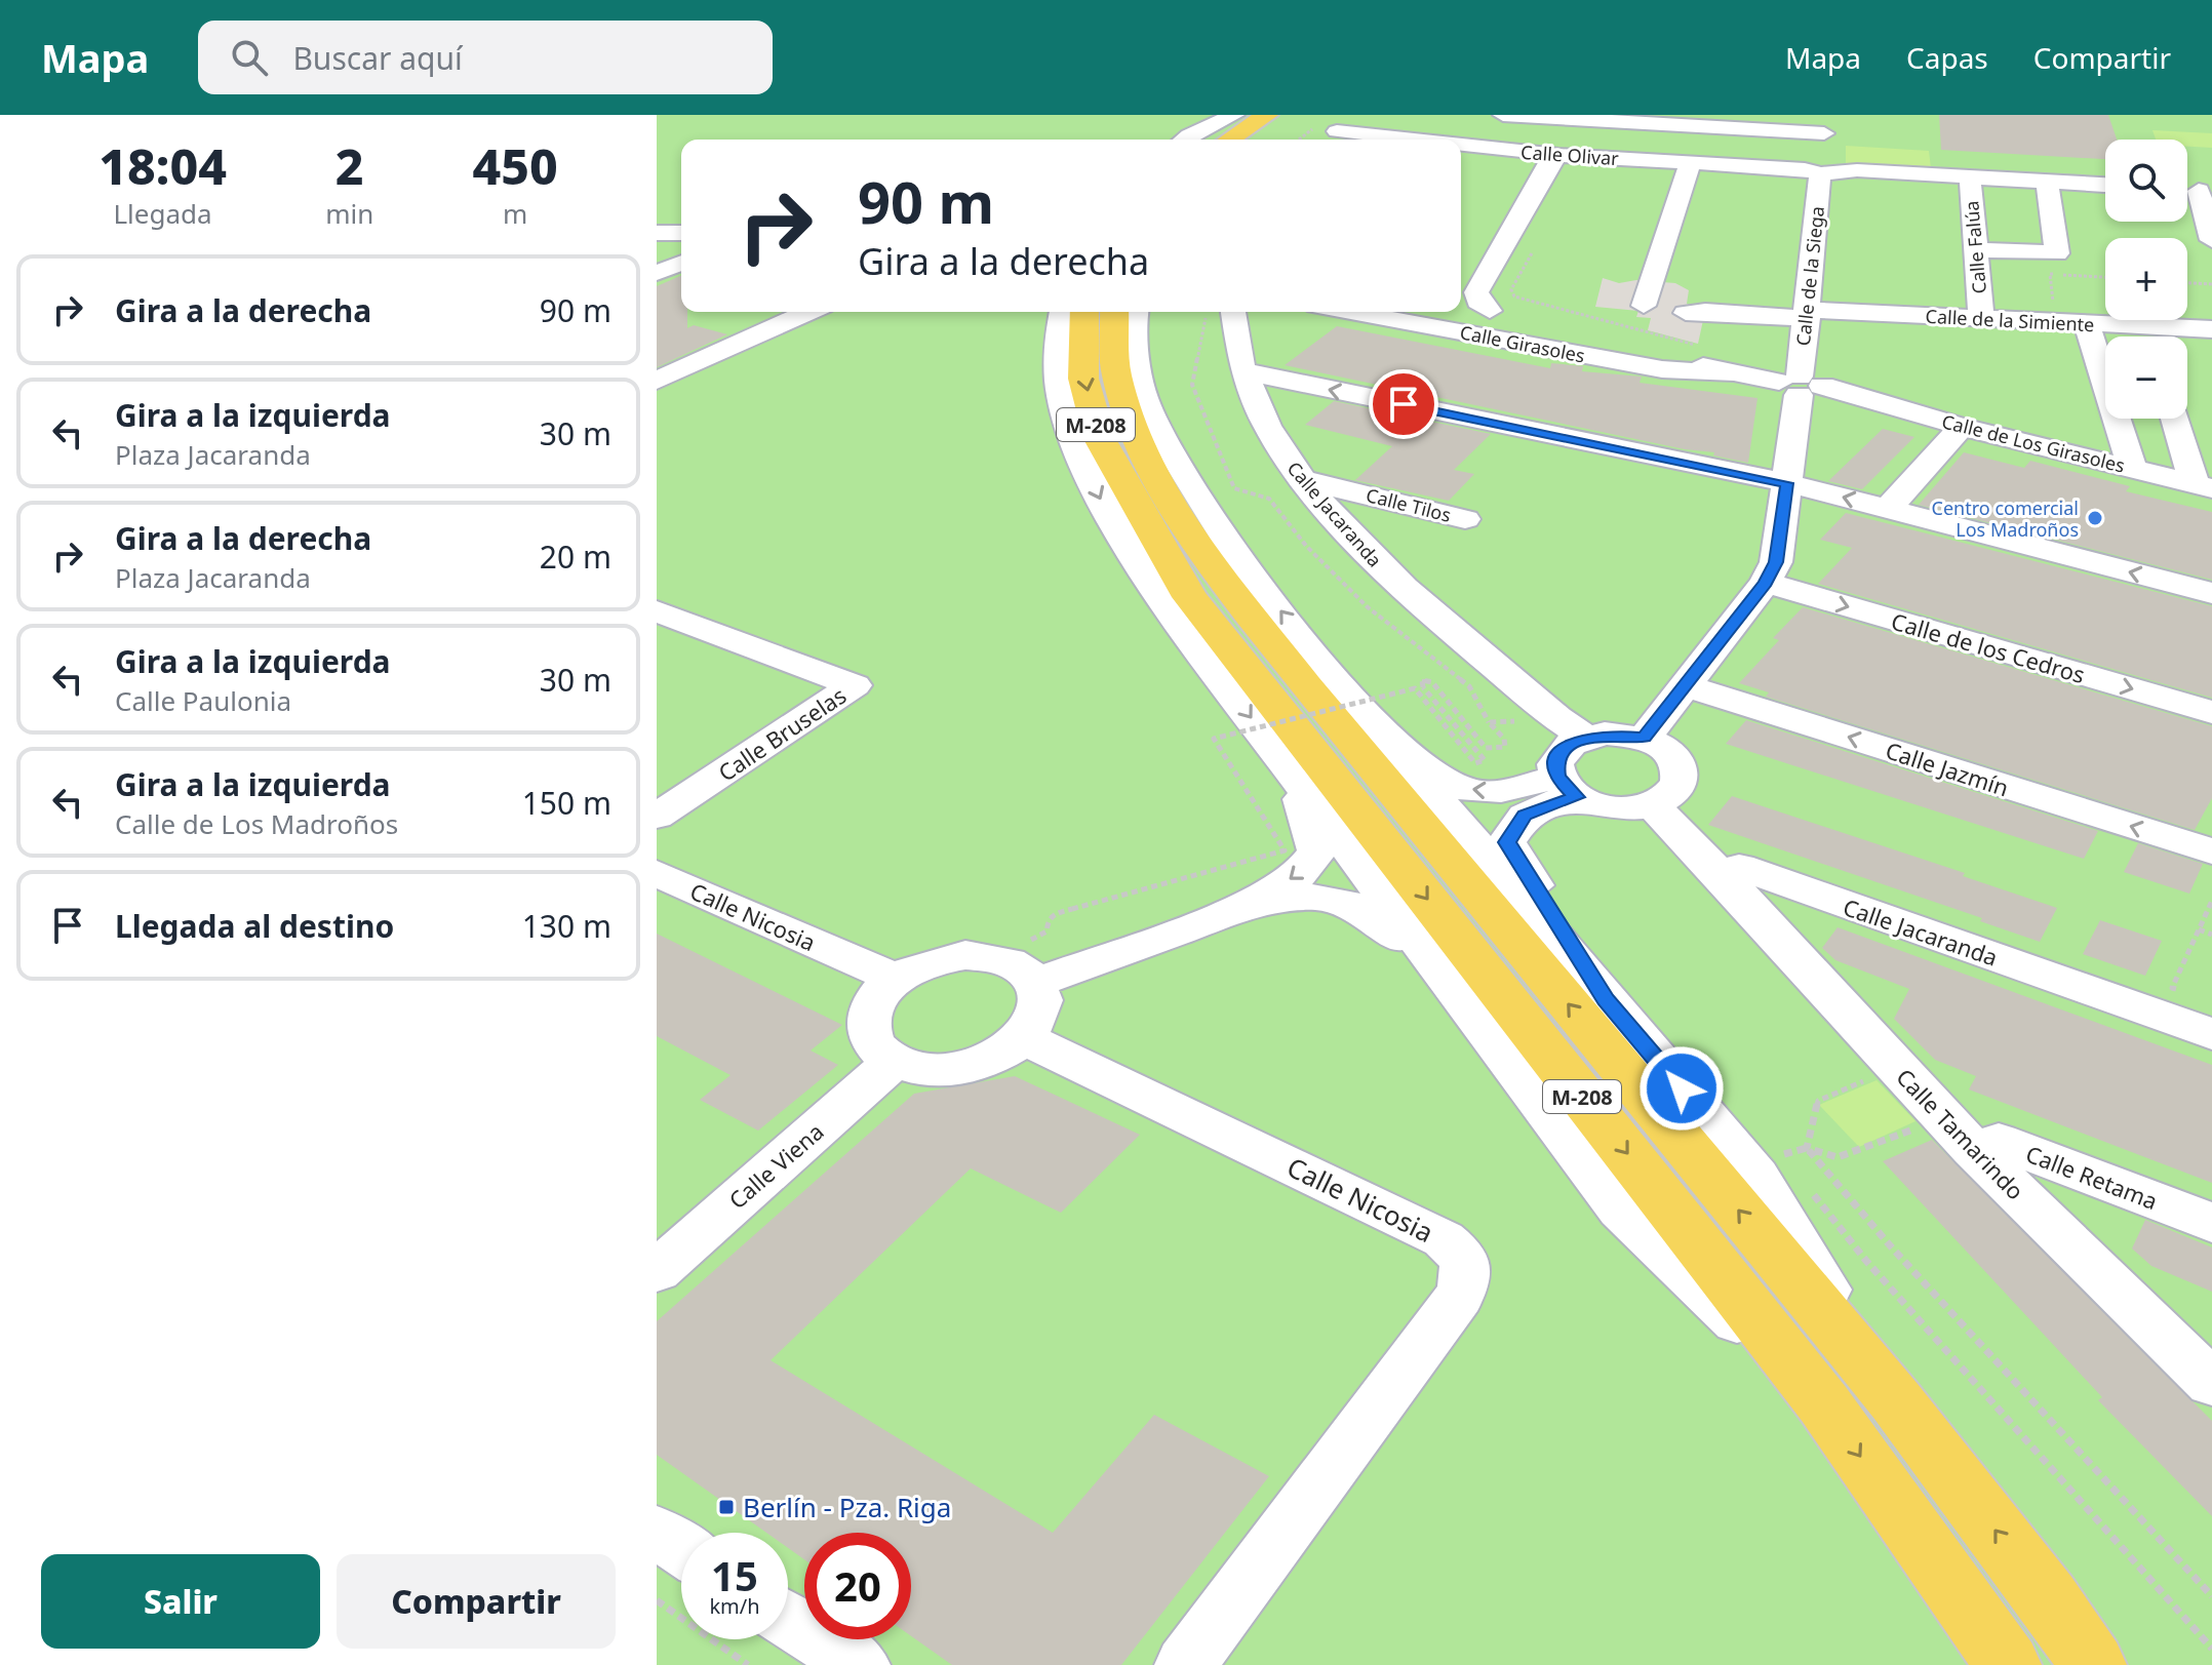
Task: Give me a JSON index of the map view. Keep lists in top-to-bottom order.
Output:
{
  "streets": {
    "main road": ["M-208"],
    "street": [
      "Calle Olivar",
      "Calle Falúa",
      "Calle de la Siega",
      "Calle de la Simiente",
      "Calle Girasoles",
      "Calle de Los Girasoles",
      "Calle Tilos",
      "Calle Jacaranda",
      "Calle de los Cedros",
      "Calle Bruselas",
      "Calle Jazmín",
      "Calle Nicosia",
      "Calle Tamarindo",
      "Calle Viena",
      "Calle Retama"
    ]
  },
  "crossings": [
    ["Calle Olivar", "Calle Falúa"],
    ["Calle Olivar", "Calle de la Siega"],
    ["Calle Olivar", "Calle de la Simiente"],
    ["Calle Falúa", "Calle de la Simiente"],
    ["Calle de la Siega", "Calle de la Simiente"],
    ["Calle de la Siega", "Calle Girasoles"],
    ["Calle de la Siega", "Calle de Los Girasoles"],
    ["Calle de la Siega", "Calle de los Cedros"],
    ["Calle Girasoles", "Calle de Los Girasoles"],
    ["Calle Tilos", "Calle Jacaranda"],
    ["Calle Jacaranda", "Calle Tamarindo"],
    ["Calle Nicosia", "Calle Viena"],
    ["Calle Tamarindo", "Calle Retama"]
  ],
  "places": {
    "other": ["Centro comercial Los Madroños"],
    "transit": ["Berlín - Pza. Riga"]
  },
  "page": {
    "header": "Mapa",
    "search": "Buscar aquí",
    "nav": ["Mapa", "Capas", "Compartir"],
    "eta": [
      "18:04",
      "Llegada",
      "2",
      "min",
      "450",
      "m"
    ],
    "map_buttons": ["+", "−"],
    "turn": ["90 m", "Gira a la derecha"],
    "list": [
      {
        "name": "Gira a la derecha",
        "value": "90 m"
      },
      {
        "name": "Gira a la izquierda",
        "note": "Plaza Jacaranda",
        "value": "30 m"
      },
      {
        "name": "Gira a la derecha",
        "note": "Plaza Jacaranda",
        "value": "20 m"
      },
      {
        "name": "Gira a la izquierda",
        "note": "Calle Paulonia",
        "value": "30 m"
      },
      {
        "name": "Gira a la izquierda",
        "note": "Calle de Los Madroños",
        "value": "150 m"
      },
      {
        "name": "Llegada al destino",
        "value": "130 m"
      }
    ],
    "speed": "15 km/h",
    "limit": "20",
    "buttons": ["Salir", "Compartir"]
  }
}
